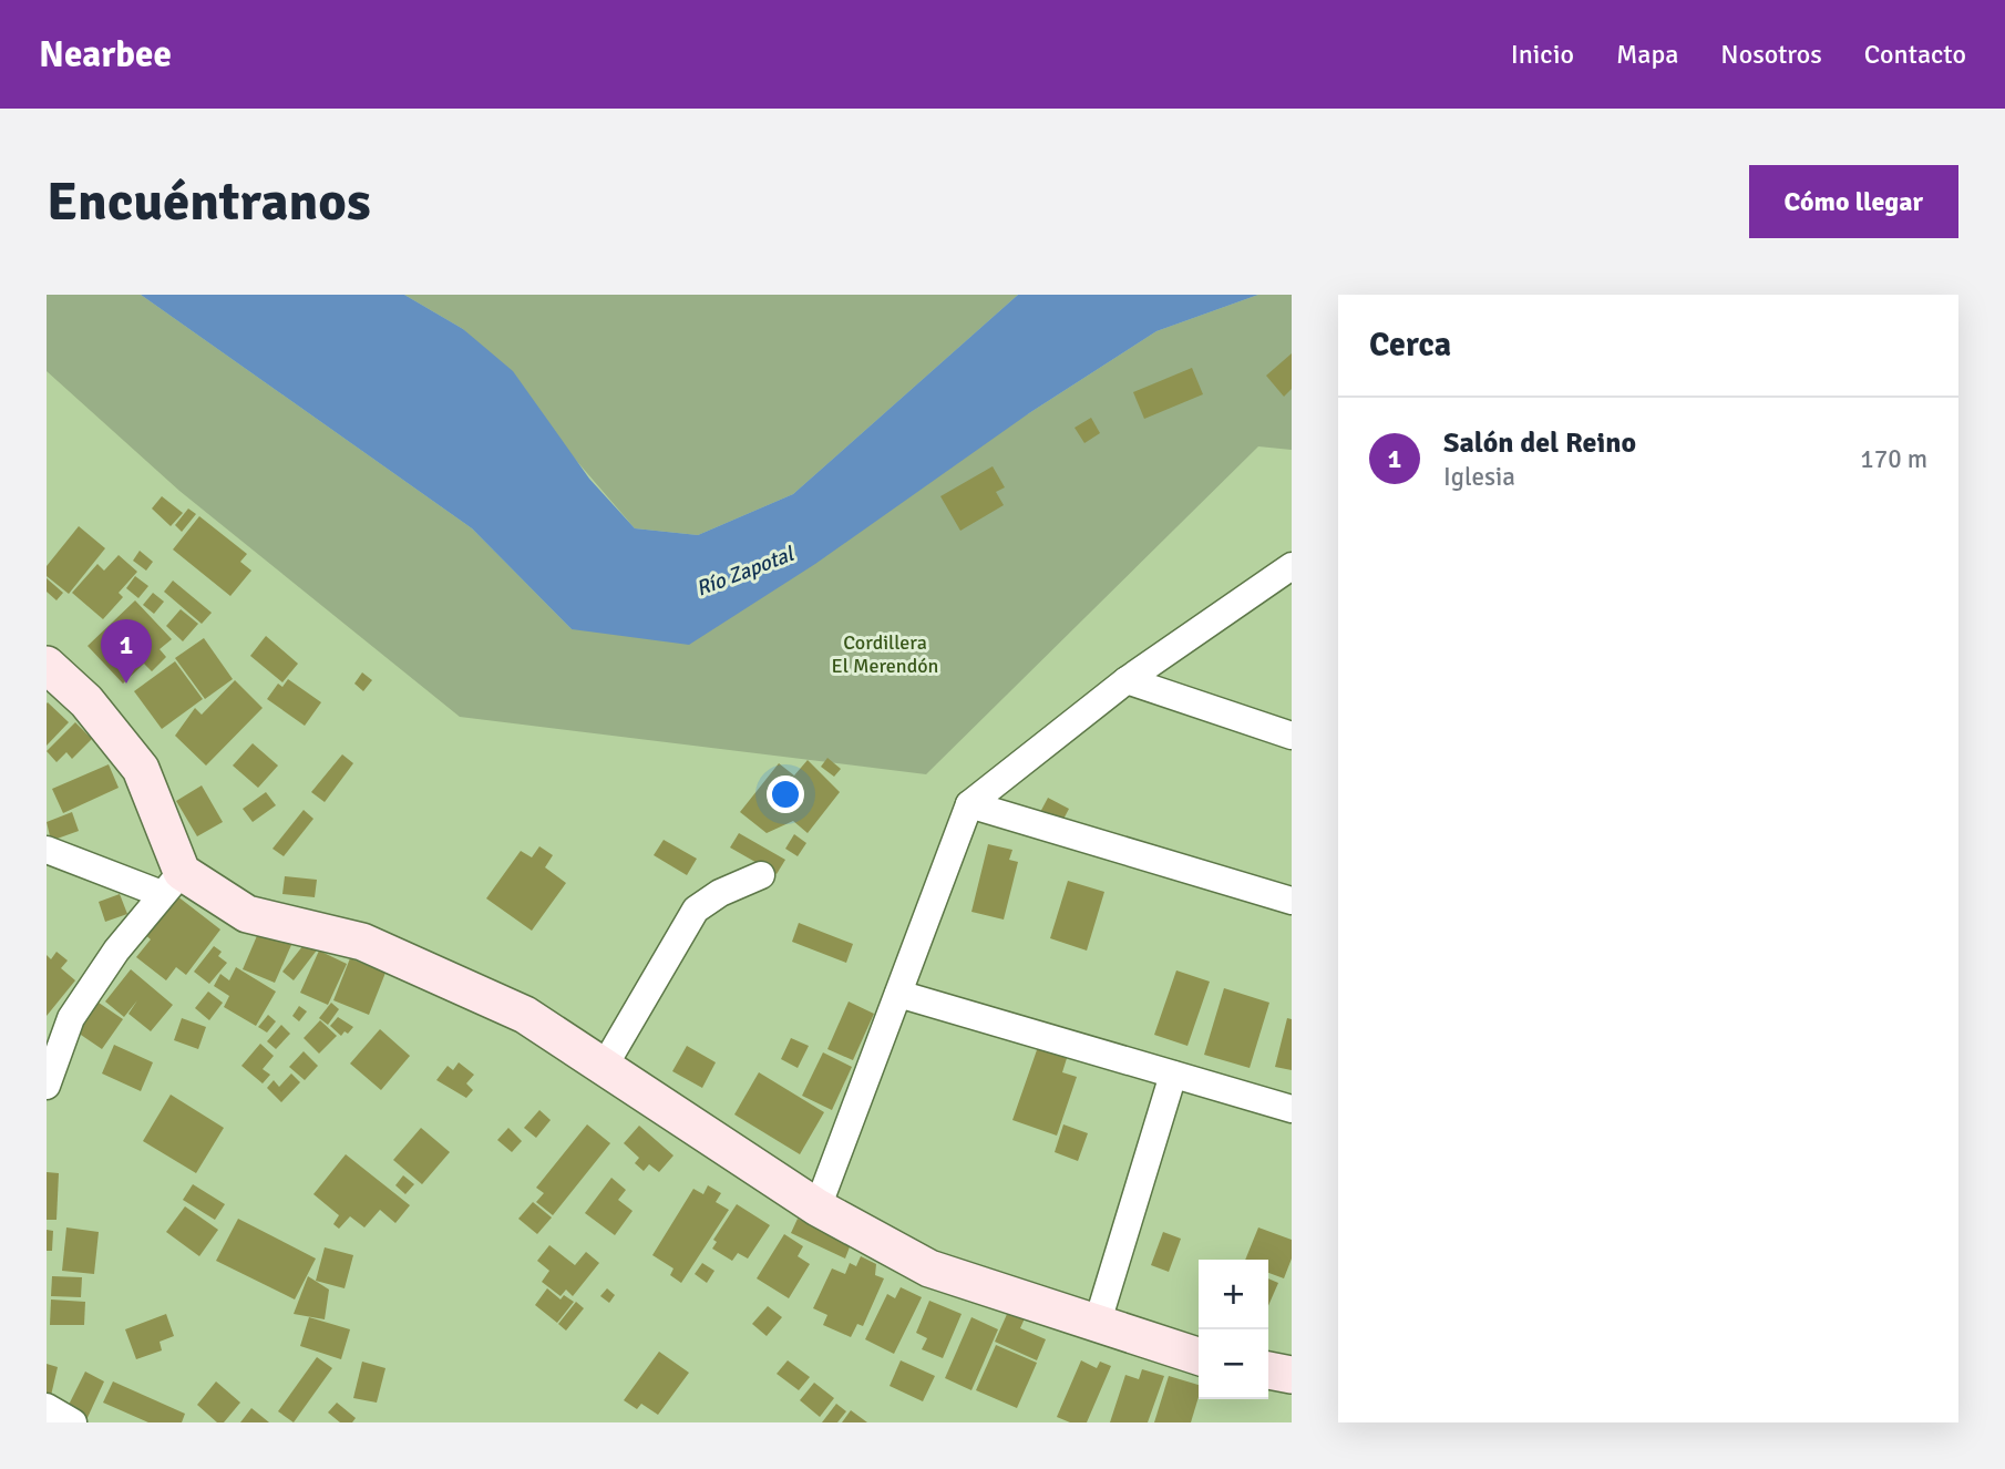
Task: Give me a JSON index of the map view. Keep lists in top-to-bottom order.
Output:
{
  "water": ["Río Zapotal"],
  "parks": ["Cordillera El Merendón"],
  "page": {
    "header": "Nearbee",
    "nav": [
      "Inicio",
      "Mapa",
      "Nosotros",
      "Contacto"
    ],
    "buttons": "Cómo llegar",
    "title": "Encuéntranos",
    "heading": "Cerca",
    "list": [
      {
        "mark": "1",
        "name": "Salón del Reino",
        "note": "Iglesia",
        "value": "170 m"
      }
    ],
    "pins": "1",
    "map_buttons": ["+", "−"]
  }
}
